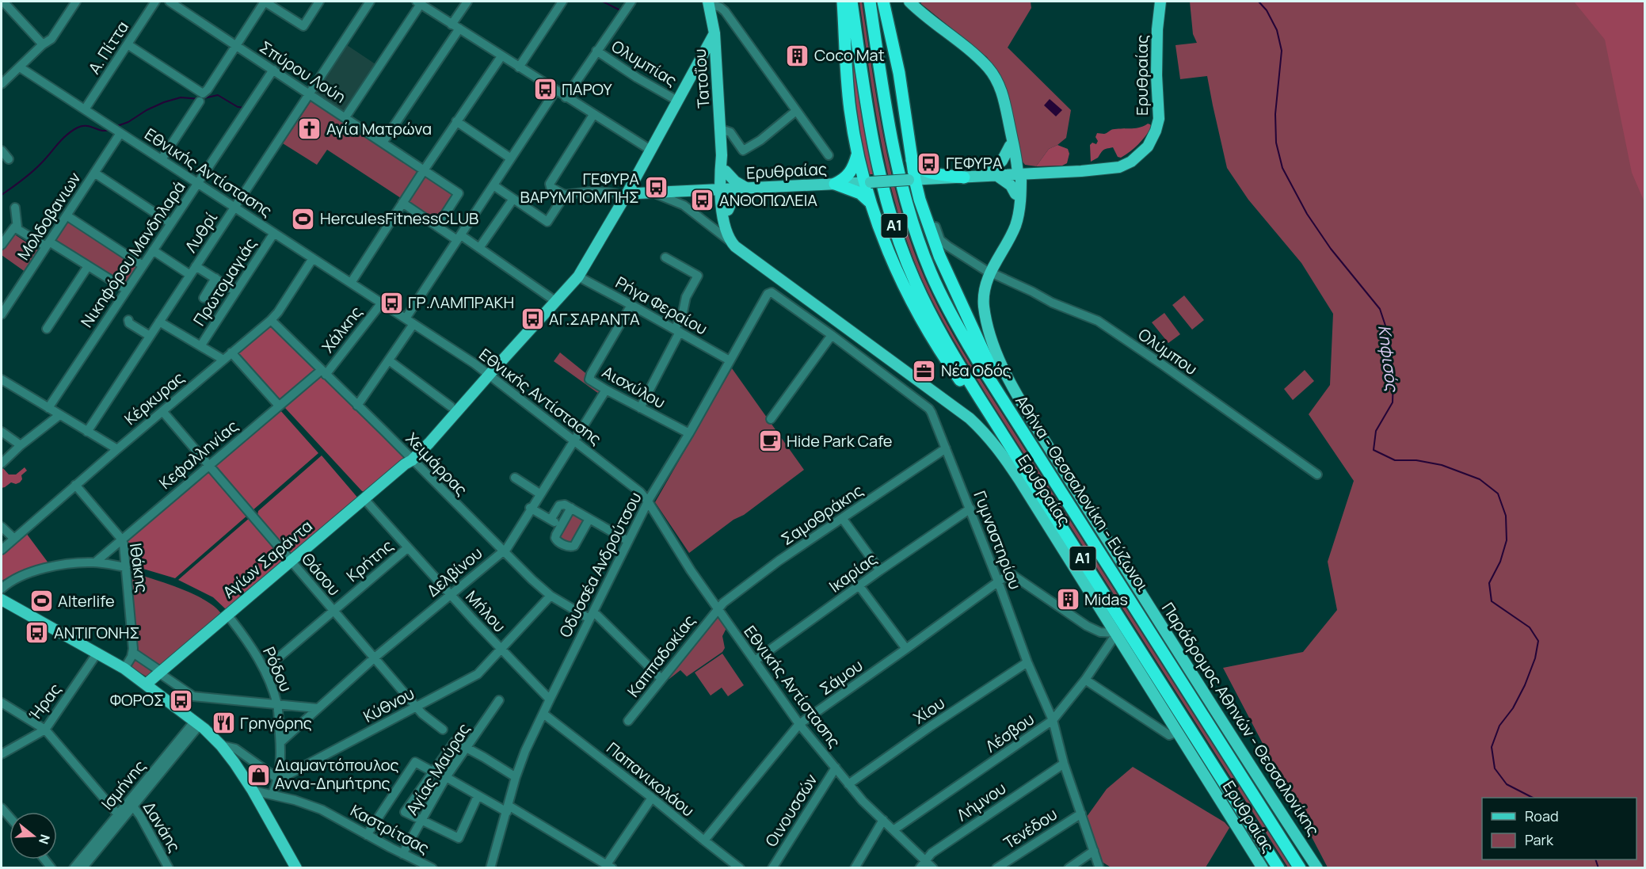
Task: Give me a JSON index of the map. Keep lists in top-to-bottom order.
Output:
{
  "streets": {
    "highway": ["Α1", "Αθήνα - Θεσσαλονίκη - Εύζωνοι"],
    "main road": [
      "Ερυθραίας",
      "Τατοΐου",
      "Αγίων Σαράντα",
      "Παράδρομος Αθηνών - Θεσσαλονίκης"
    ],
    "street": [
      "Α. Πίττα",
      "Ολυμπίας",
      "Σπύρου Λούη",
      "Εθνικής Αντίστασης",
      "Μολδοβανιων",
      "Λυθρί",
      "Νικηφόρου Μανδηλαρά",
      "Πρωτομαγιάς",
      "Ρήγα Φεραίου",
      "Χάλκης",
      "Ολύμπου",
      "Αισχύλου",
      "Κέρκυρας",
      "Κεφαλληνίας",
      "Χειμάρρας",
      "Σαμοθράκης",
      "Γυμναστηρίου",
      "Κρήτης",
      "Οδυσσέα Ανδρούτσου",
      "Ιθάκης",
      "Δελβίνου",
      "Ικαρίας",
      "Θάσου",
      "Μήλου",
      "Καππαδοκίας",
      "Ρόδου",
      "Σάμου",
      "Ήρας",
      "Κύθνου",
      "Χίου",
      "Λέσβου",
      "Αγίας Μαύρας",
      "Παπανικολάου",
      "Ισμήνης",
      "Λήμνου",
      "Οινουσσών",
      "Δανάης",
      "Τενέδου",
      "Καστρίτσας"
    ]
  },
  "crossings": [
    ["Α. Πίττα", "Εθνικής Αντίστασης"],
    ["Σπύρου Λούη", "Λυθρί"],
    ["Σπύρου Λούη", "Νικηφόρου Μανδηλαρά"],
    ["Ερυθραίας", "Τατοΐου"],
    ["Ερυθραίας", "Αγίων Σαράντα"],
    ["Ερυθραίας", "Παράδρομος Αθηνών - Θεσσαλονίκης"],
    ["Ερυθραίας", "Λέσβου"],
    ["Εθνικής Αντίστασης", "Μολδοβανιων"],
    ["Εθνικής Αντίστασης", "Λυθρί"],
    ["Εθνικής Αντίστασης", "Νικηφόρου Μανδηλαρά"],
    ["Εθνικής Αντίστασης", "Πρωτομαγιάς"],
    ["Εθνικής Αντίστασης", "Χάλκης"],
    ["Εθνικής Αντίστασης", "Κέρκυρας"],
    ["Εθνικής Αντίστασης", "Σαμοθράκης"],
    ["Εθνικής Αντίστασης", "Αγίων Σαράντα"],
    ["Εθνικής Αντίστασης", "Οδυσσέα Ανδρούτσου"],
    ["Εθνικής Αντίστασης", "Δελβίνου"],
    ["Εθνικής Αντίστασης", "Ικαρίας"],
    ["Εθνικής Αντίστασης", "Καππαδοκίας"],
    ["Εθνικής Αντίστασης", "Σάμου"],
    ["Εθνικής Αντίστασης", "Χίου"],
    ["Εθνικής Αντίστασης", "Λέσβου"],
    ["Εθνικής Αντίστασης", "Λήμνου"],
    ["Εθνικής Αντίστασης", "Οινουσσών"],
    ["Ρήγα Φεραίου", "Αισχύλου"],
    ["Ρήγα Φεραίου", "Αγίων Σαράντα"],
    ["Ρήγα Φεραίου", "Οδυσσέα Ανδρούτσου"],
    ["Χάλκης", "Κεφαλληνίας"],
    ["Χάλκης", "Χειμάρρας"],
    ["Ολύμπου", "Παράδρομος Αθηνών - Θεσσαλονίκης"],
    ["Αισχύλου", "Οδυσσέα Ανδρούτσου"],
    ["Αισχύλου", "Δελβίνου"],
    ["Κέρκυρας", "Χειμάρρας"],
    ["Κέρκυρας", "Ιθάκης"],
    ["Κέρκυρας", "Θάσου"],
    ["Κεφαλληνίας", "Χειμάρρας"],
    ["Κεφαλληνίας", "Ιθάκης"],
    ["Κεφαλληνίας", "Θάσου"],
    ["Χειμάρρας", "Αγίων Σαράντα"],
    ["Χειμάρρας", "Οδυσσέα Ανδρούτσου"],
    ["Χειμάρρας", "Δελβίνου"],
    ["Χειμάρρας", "Καππαδοκίας"],
    ["Χειμάρρας", "Κύθνου"],
    ["Σαμοθράκης", "Γυμναστηρίου"],
    ["Σαμοθράκης", "Καππαδοκίας"],
    ["Γυμναστηρίου", "Ικαρίας"],
    ["Γυμναστηρίου", "Σάμου"],
    ["Γυμναστηρίου", "Χίου"],
    ["Γυμναστηρίου", "Λέσβου"],
    ["Γυμναστηρίου", "Λήμνου"],
    ["Γυμναστηρίου", "Τενέδου"],
    ["Αγίων Σαράντα", "Θάσου"],
    ["Αγίων Σαράντα", "Μήλου"],
    ["Αγίων Σαράντα", "Ρόδου"],
    ["Κρήτης", "Θάσου"],
    ["Κρήτης", "Μήλου"],
    ["Κρήτης", "Ρόδου"],
    ["Οδυσσέα Ανδρούτσου", "Μήλου"],
    ["Οδυσσέα Ανδρούτσου", "Παπανικολάου"],
    ["Δελβίνου", "Θάσου"],
    ["Δελβίνου", "Μήλου"],
    ["Δελβίνου", "Ρόδου"],
    ["Θάσου", "Κύθνου"],
    ["Μήλου", "Κύθνου"],
    ["Ρόδου", "Κύθνου"],
    ["Ρόδου", "Καστρίτσας"],
    ["Σάμου", "Παπανικολάου"],
    ["Αγίας Μαύρας", "Καστρίτσας"],
    ["Ισμήνης", "Δανάης"]
  ],
  "water": ["Κηφισός"],
  "places": {
    "building": ["Coco Mat", "Midas"],
    "bus stop": [
      "ΠΑΡΟΥ",
      "ΓΕΦΥΡΑ",
      "ΓΕΦΥΡΑ ΒΑΡΥΜΠΟΜΠΗΣ",
      "ΑΝΘΟΠΩΛΕΙΑ",
      "ΓΡ.ΛΑΜΠΡΑΚΗ",
      "ΑΓ.ΣΑΡΑΝΤΑ",
      "ΑΝΤΙΓΟΝΗΣ",
      "ΦΟΡΟΣ"
    ],
    "church": ["Αγία Ματρώνα"],
    "sports": ["HerculesFitnessCLUB", "Alterlife"],
    "office": ["Νέα Οδός"],
    "cafe": ["Hide Park Cafe"],
    "restaurant": ["Γρηγόρης"],
    "shop": ["Διαμαντόπουλος Αννα-Δημήτρης"]
  },
  "legend": ["Road", "Park"],
  "north": "right"
}
